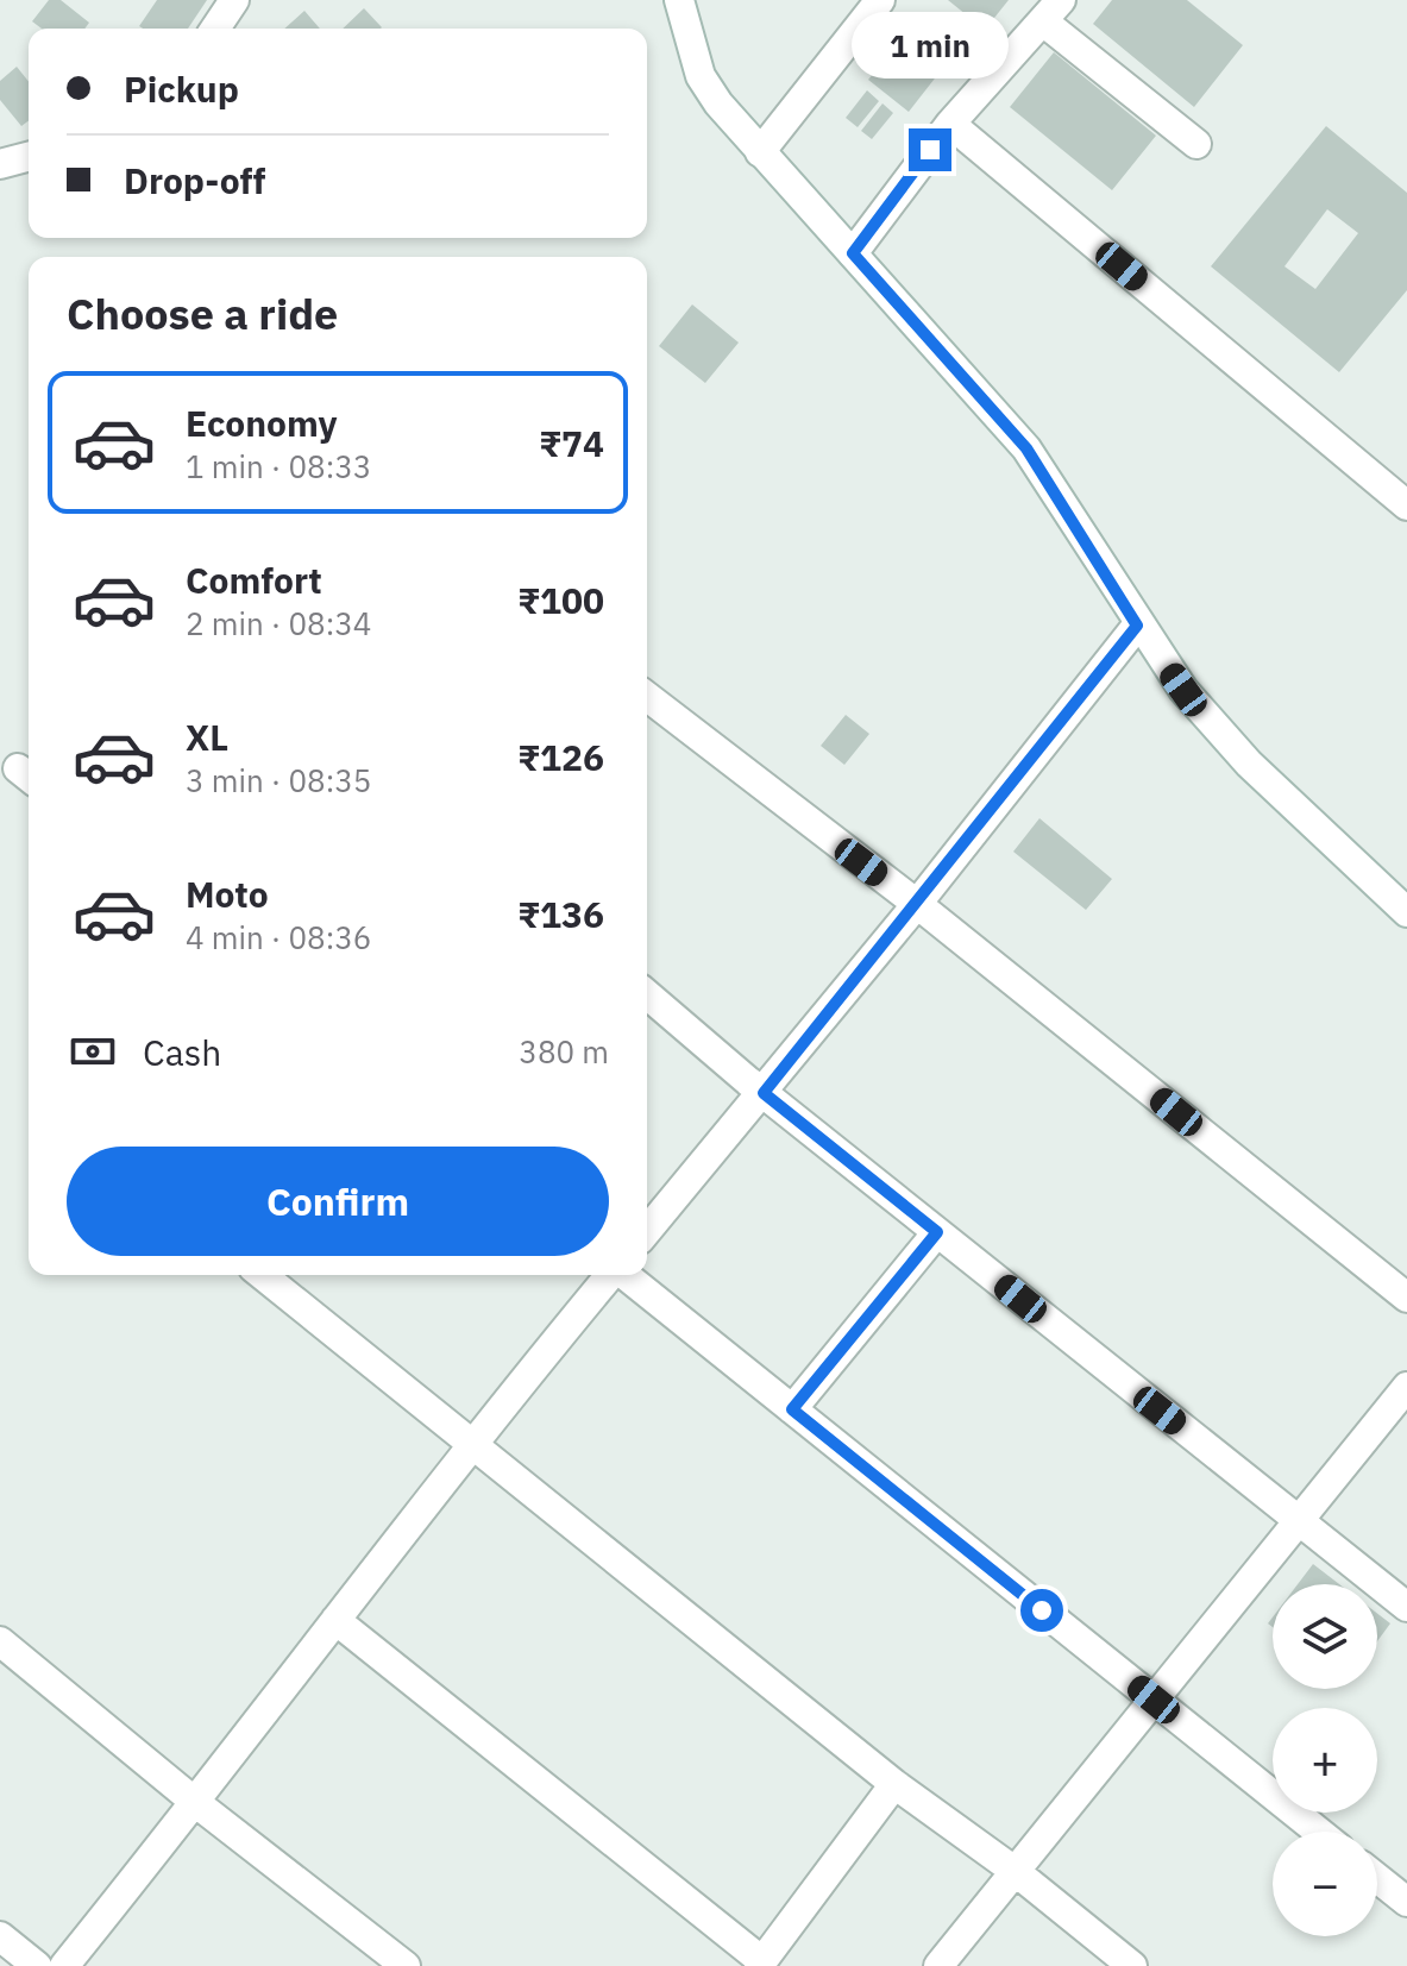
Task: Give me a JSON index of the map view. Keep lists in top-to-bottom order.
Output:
{
  "page": {
    "bubble": "1 min",
    "banner": ["Pickup", "Drop-off"],
    "heading": "Choose a ride",
    "list": [
      {
        "name": "Economy",
        "note": "1 min · 08:33",
        "value": "₹74"
      },
      {
        "name": "Comfort",
        "note": "2 min · 08:34",
        "value": "₹100"
      },
      {
        "name": "XL",
        "note": "3 min · 08:35",
        "value": "₹126"
      },
      {
        "name": "Moto",
        "note": "4 min · 08:36",
        "value": "₹136"
      }
    ],
    "pay": ["Cash", "380 m"],
    "buttons": "Confirm",
    "map_buttons": ["+", "−"]
  }
}
